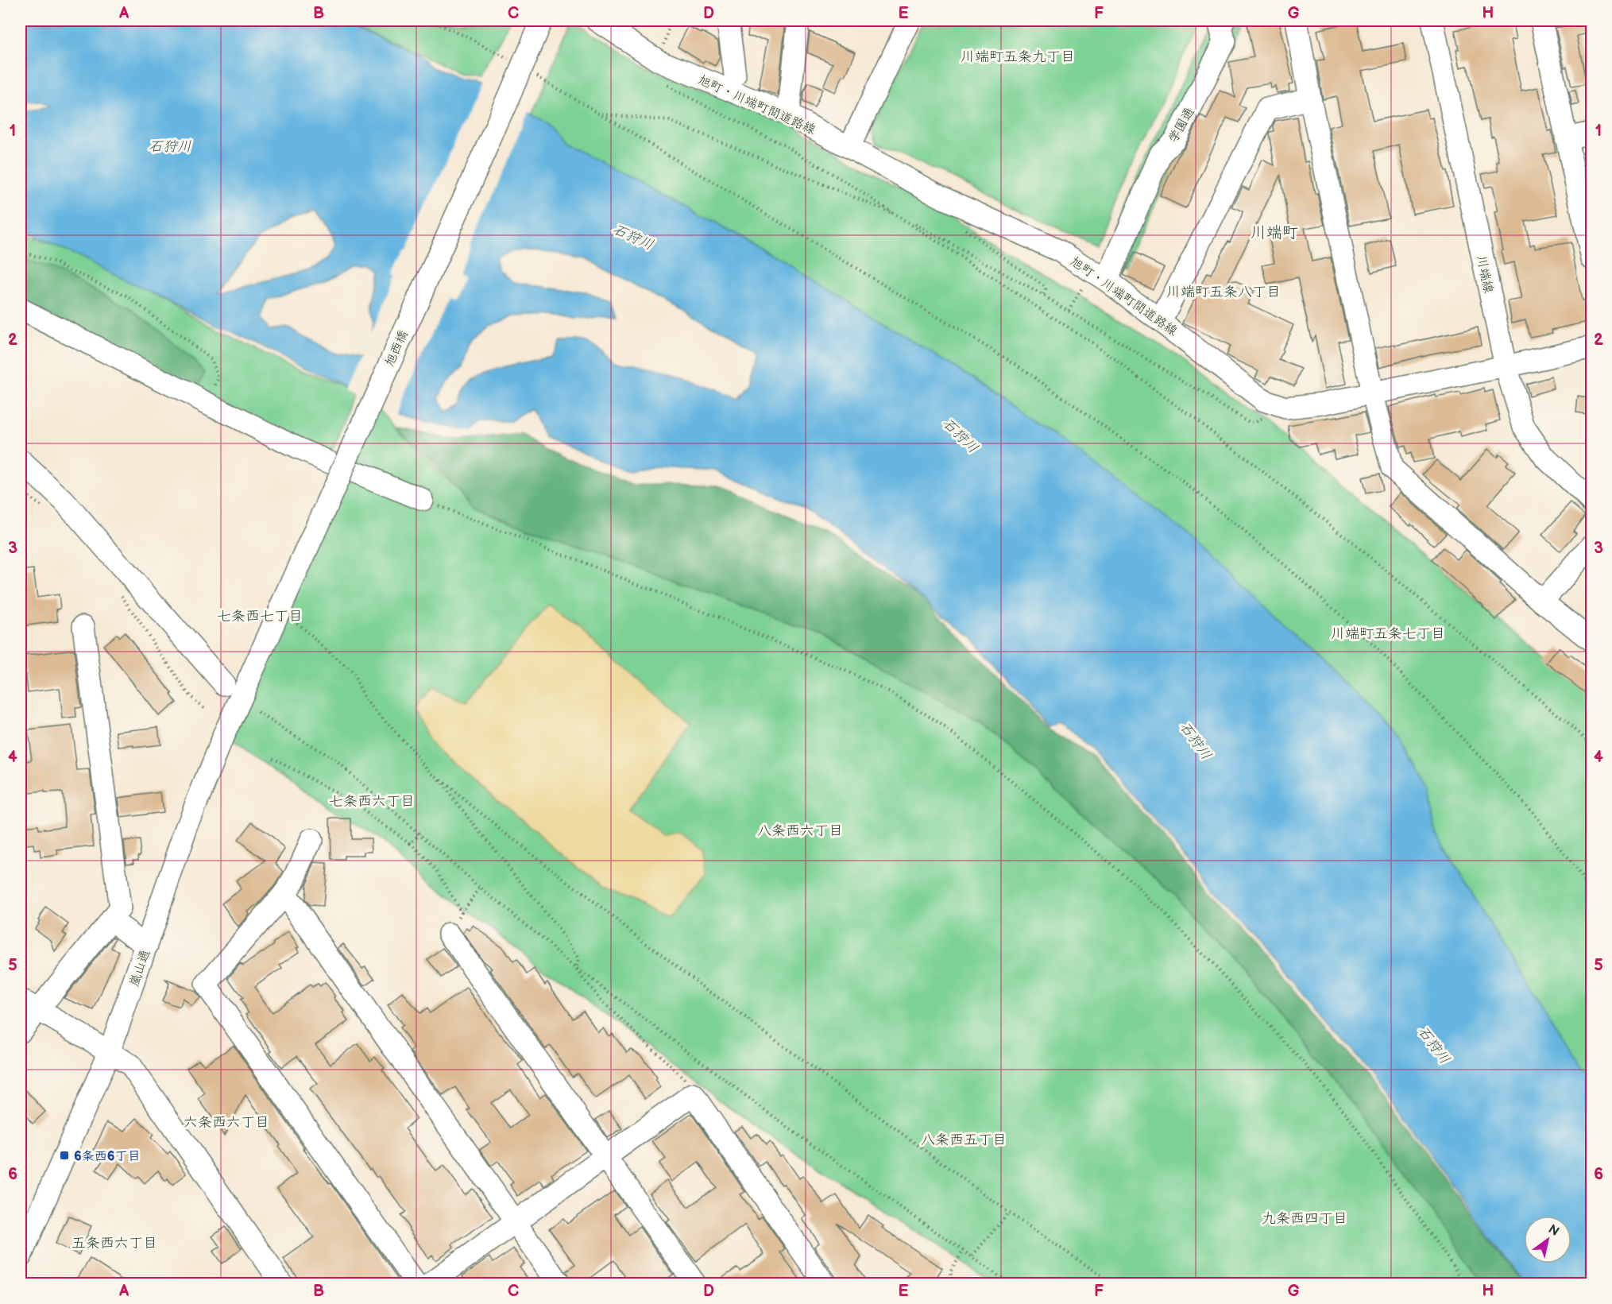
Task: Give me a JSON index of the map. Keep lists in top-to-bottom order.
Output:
{
  "streets": {
    "street": [
      "旭町・川端町間道路線",
      "学園通",
      "川端線",
      "旭西橋",
      "嵐山通"
    ]
  },
  "crossings": [
    ["旭町・川端町間道路線", "学園通"],
    ["旭町・川端町間道路線", "川端線"],
    ["旭西橋", "嵐山通"]
  ],
  "districts": [
    "川端町五条九丁目",
    "川端町",
    "川端町五条八丁目",
    "七条西七丁目",
    "川端町五条七丁目",
    "七条西六丁目",
    "八条西六丁目",
    "六条西六丁目",
    "八条西五丁目",
    "九条西四丁目",
    "五条西六丁目"
  ],
  "water": ["石狩川"],
  "places": {
    "transit": ["6条西6丁目"]
  },
  "north": "top right",
  "grid": {
    "columns": [
      "A",
      "B",
      "C",
      "D",
      "E",
      "F",
      "G",
      "H"
    ],
    "rows": [
      "1",
      "2",
      "3",
      "4",
      "5",
      "6"
    ]
  }
}
